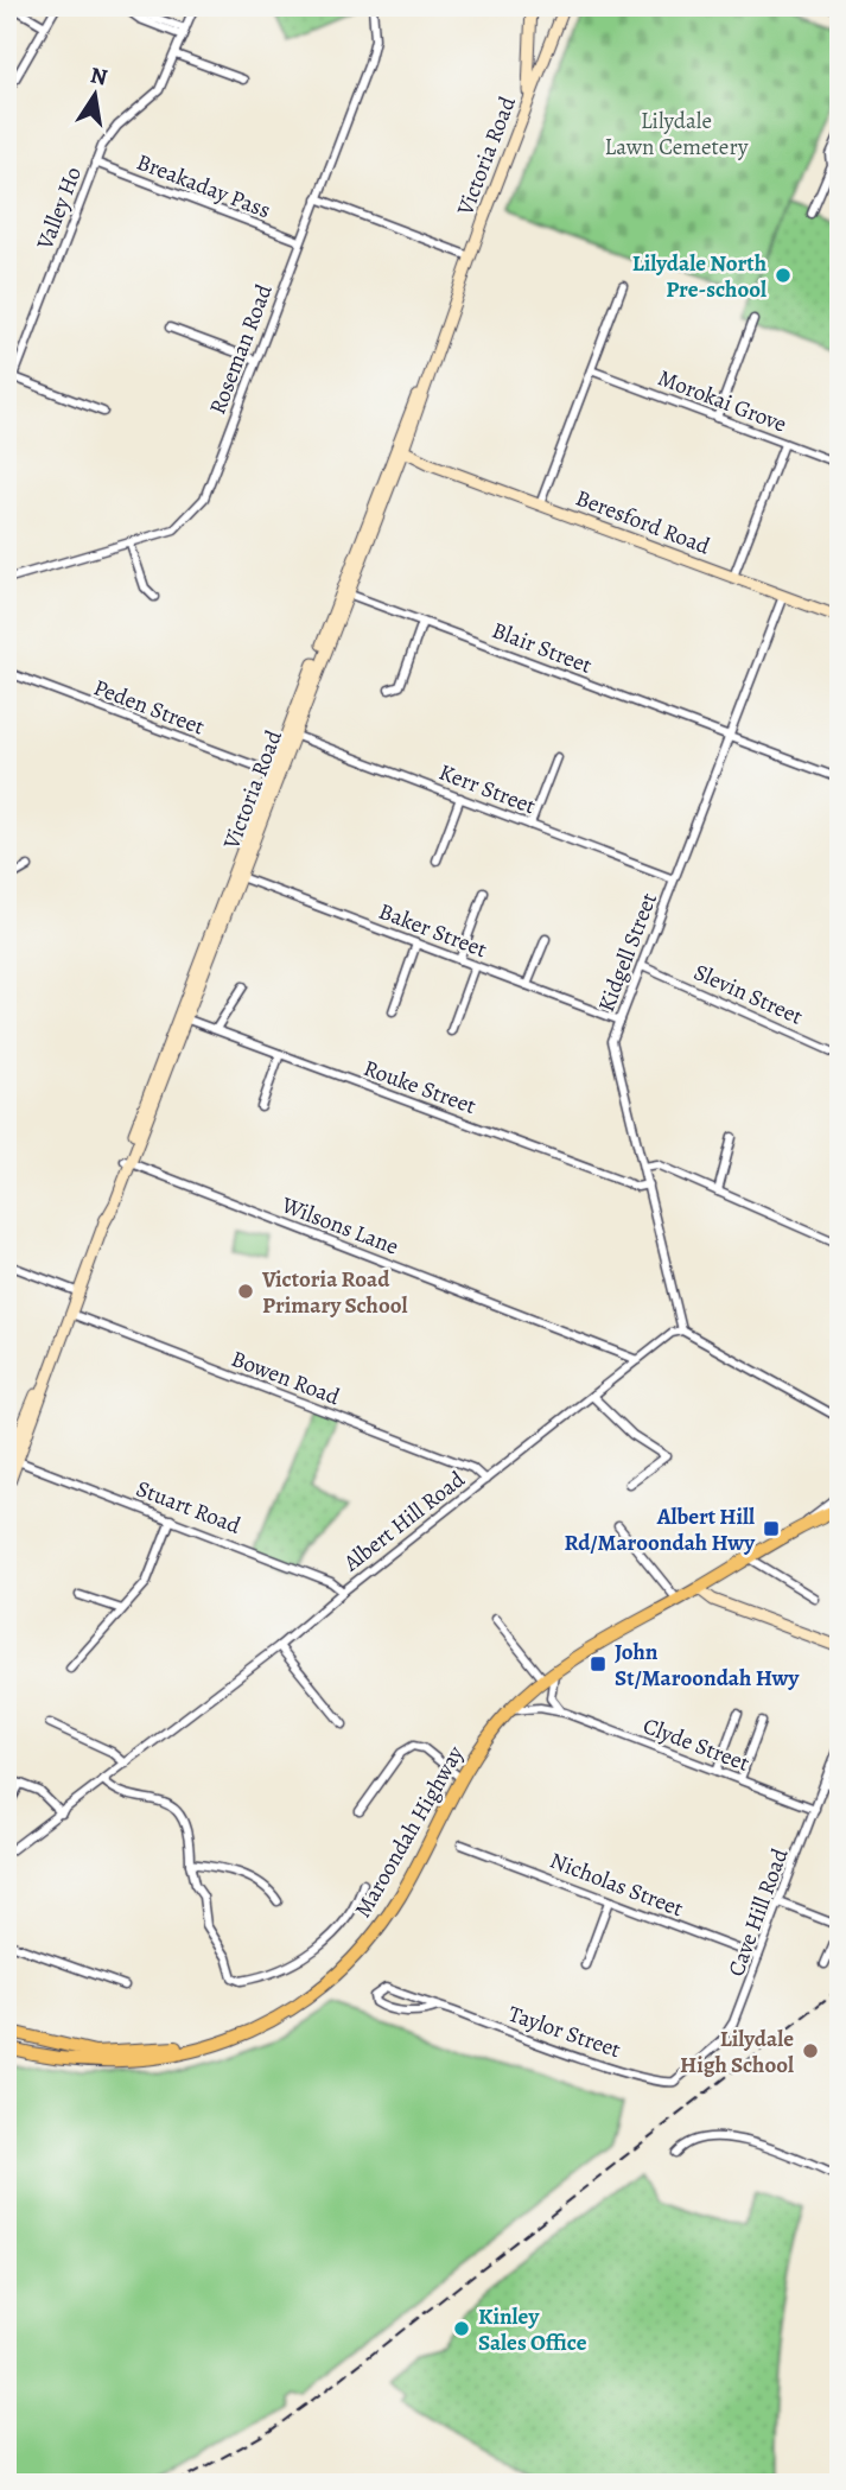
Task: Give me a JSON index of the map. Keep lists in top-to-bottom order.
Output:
{
  "streets": {
    "highway": ["Maroondah Highway"],
    "main road": ["Victoria Road", "Beresford Road"],
    "street": [
      "Breakaday Pass",
      "Valley Ho",
      "Roseman Road",
      "Morokai Grove",
      "Blair Street",
      "Peden Street",
      "Kerr Street",
      "Baker Street",
      "Kidgell Street",
      "Slevin Street",
      "Rouke Street",
      "Wilsons Lane",
      "Bowen Road",
      "Stuart Road",
      "Albert Hill Road",
      "Clyde Street",
      "Nicholas Street",
      "Cave Hill Road",
      "Taylor Street"
    ]
  },
  "crossings": [
    ["Victoria Road", "Beresford Road"],
    ["Victoria Road", "Blair Street"],
    ["Victoria Road", "Peden Street"],
    ["Victoria Road", "Kerr Street"],
    ["Victoria Road", "Baker Street"],
    ["Victoria Road", "Rouke Street"],
    ["Victoria Road", "Wilsons Lane"],
    ["Victoria Road", "Bowen Road"],
    ["Victoria Road", "Stuart Road"],
    ["Breakaday Pass", "Valley Ho"],
    ["Breakaday Pass", "Roseman Road"],
    ["Beresford Road", "Kidgell Street"],
    ["Blair Street", "Kidgell Street"],
    ["Kerr Street", "Kidgell Street"],
    ["Baker Street", "Kidgell Street"],
    ["Kidgell Street", "Slevin Street"],
    ["Kidgell Street", "Rouke Street"],
    ["Kidgell Street", "Albert Hill Road"],
    ["Wilsons Lane", "Albert Hill Road"],
    ["Bowen Road", "Albert Hill Road"],
    ["Stuart Road", "Albert Hill Road"],
    ["Clyde Street", "Maroondah Highway"],
    ["Clyde Street", "Cave Hill Road"],
    ["Nicholas Street", "Cave Hill Road"],
    ["Cave Hill Road", "Taylor Street"]
  ],
  "parks": ["Lilydale Lawn Cemetery"],
  "places": {
    "other": [
      "Lilydale North Pre-school",
      "Victoria Road Primary School",
      "Lilydale High School",
      "Kinley Sales Office"
    ],
    "transit": ["Albert Hill Rd/Maroondah Hwy", "John St/Maroondah Hwy"]
  },
  "north": "top"
}
